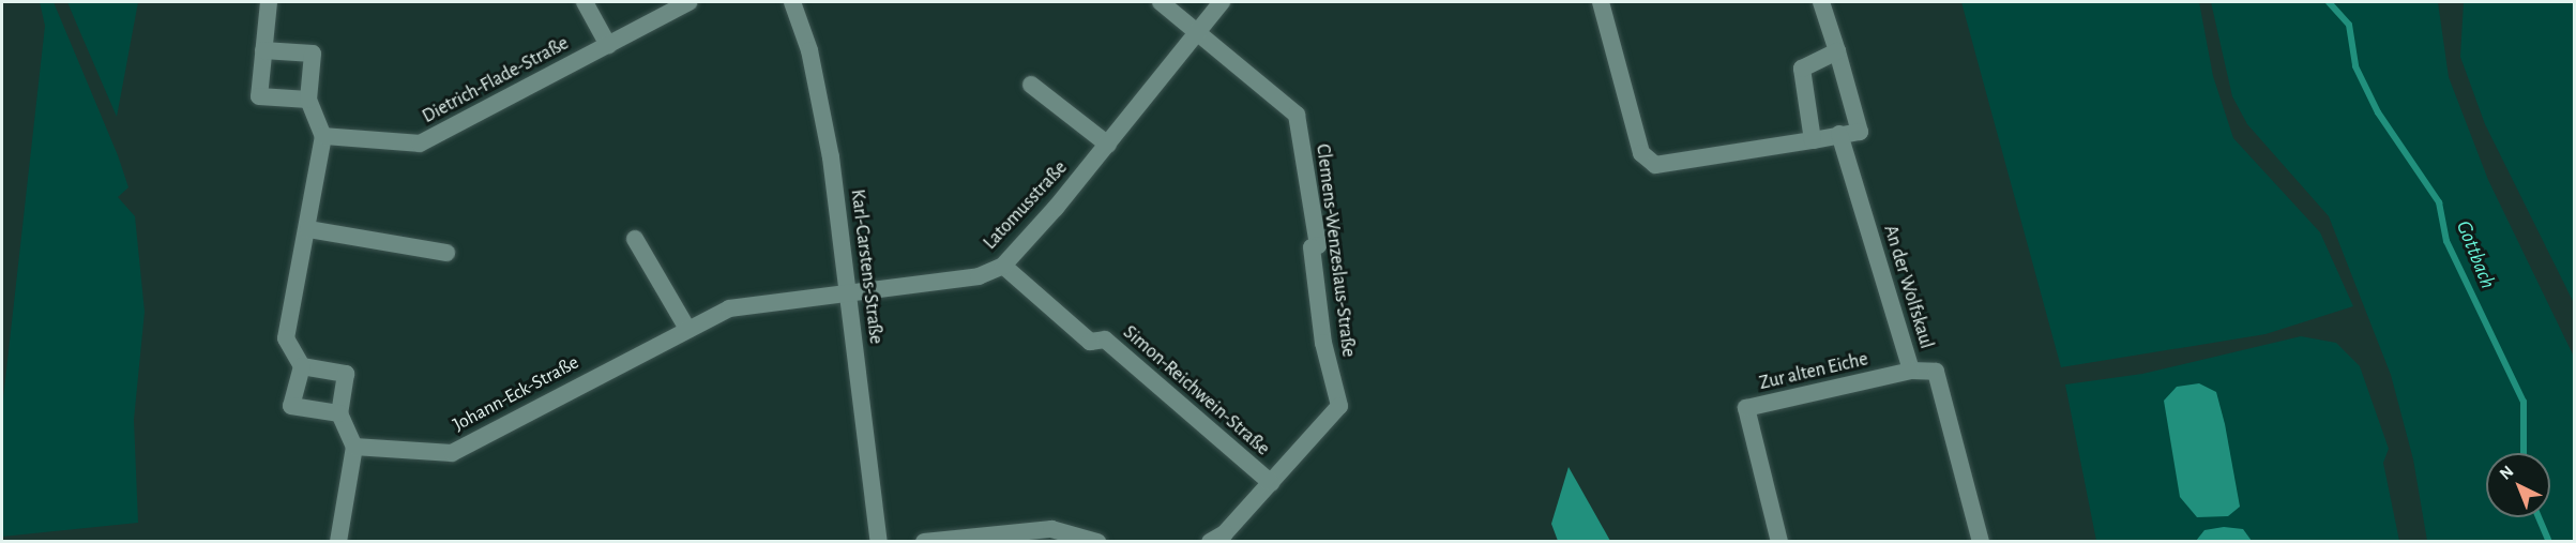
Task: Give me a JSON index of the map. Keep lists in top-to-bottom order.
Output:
{
  "streets": {
    "street": [
      "Dietrich-Flade-Straße",
      "Latomusstraße",
      "Clemens-Wenzeslaus-Straße",
      "Karl-Carstens-Straße",
      "An der Wolfskaul",
      "Zur alten Eiche",
      "Simon-Reichwein-Straße",
      "Johann-Eck-Straße"
    ]
  },
  "crossings": [
    ["Latomusstraße", "Clemens-Wenzeslaus-Straße"],
    ["Latomusstraße", "Karl-Carstens-Straße"],
    ["Latomusstraße", "Simon-Reichwein-Straße"],
    ["Latomusstraße", "Johann-Eck-Straße"],
    ["Clemens-Wenzeslaus-Straße", "Simon-Reichwein-Straße"],
    ["Karl-Carstens-Straße", "Johann-Eck-Straße"],
    ["An der Wolfskaul", "Zur alten Eiche"]
  ],
  "water": ["Gottbach"],
  "north": "top left"
}
